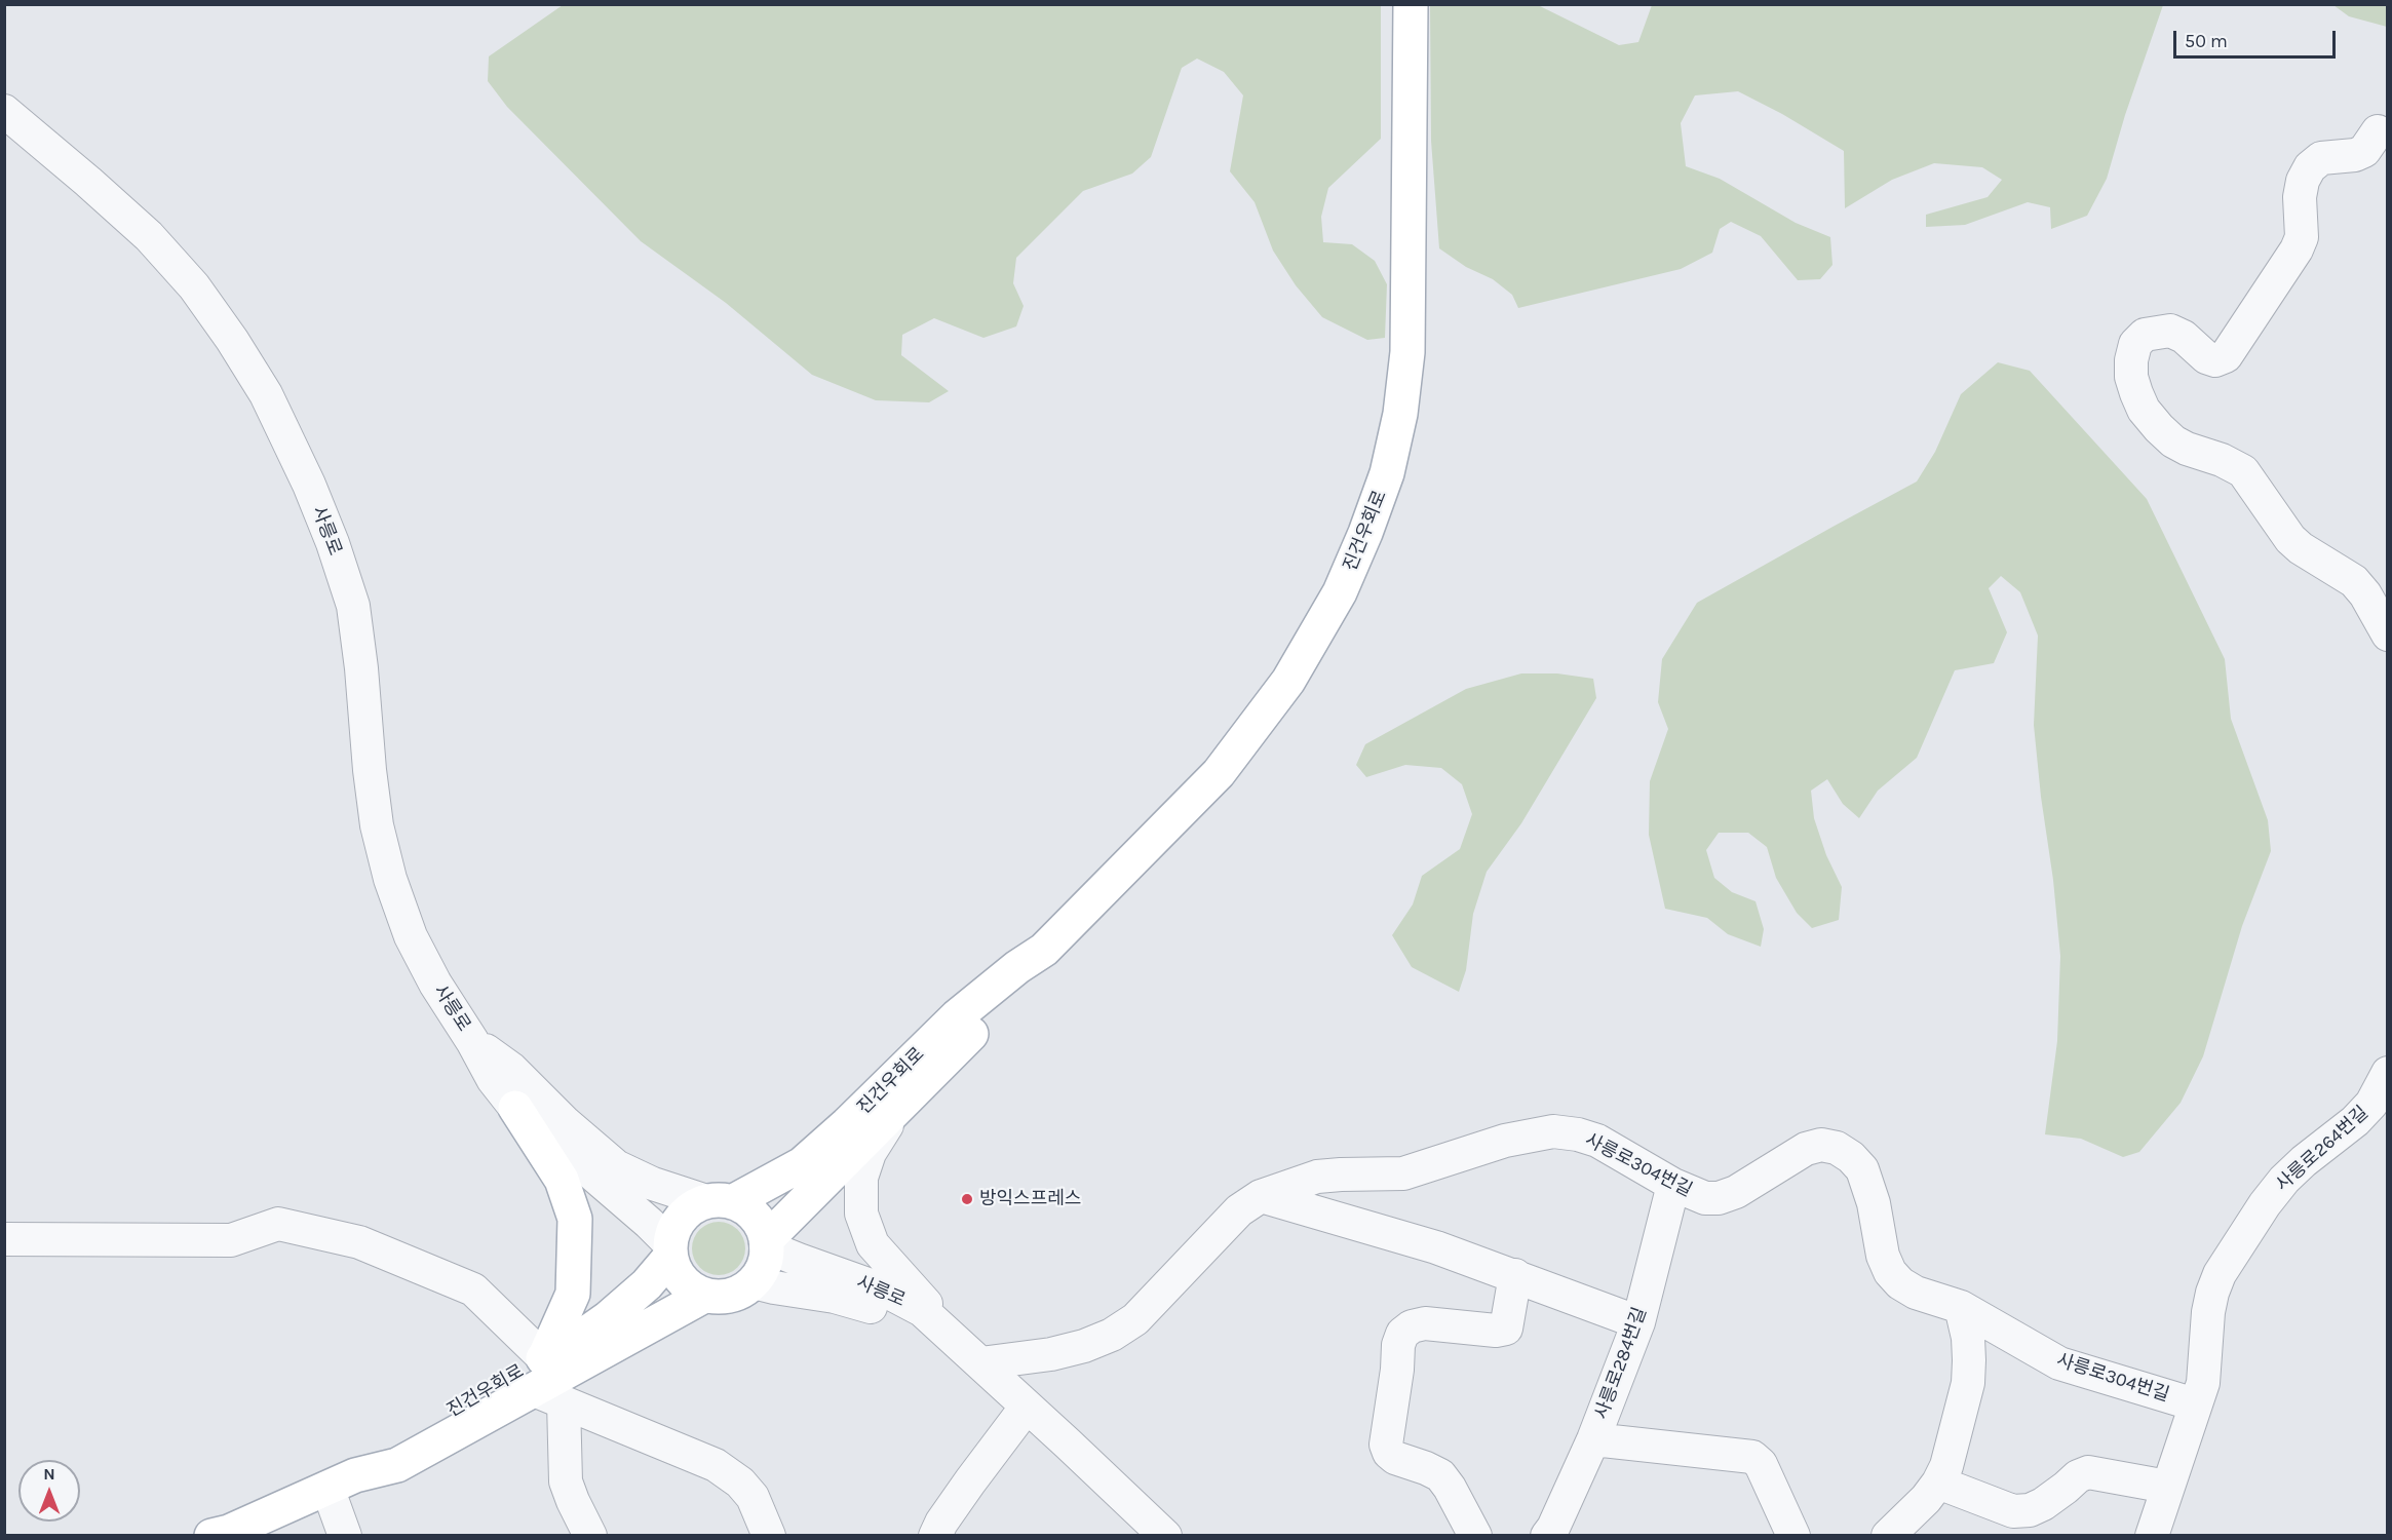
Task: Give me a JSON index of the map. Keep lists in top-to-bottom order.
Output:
{
  "streets": {
    "main road": ["진건우회로"],
    "street": [
      "사릉로",
      "사릉로264번길",
      "사릉로304번길",
      "사릉로284번길"
    ]
  },
  "crossings": [
    ["사릉로", "진건우회로"],
    ["사릉로", "사릉로304번길"],
    ["사릉로264번길", "사릉로304번길"],
    ["사릉로304번길", "사릉로284번길"]
  ],
  "places": ["방익스프레스"],
  "scale_bar": "50 m",
  "north": "top"
}
